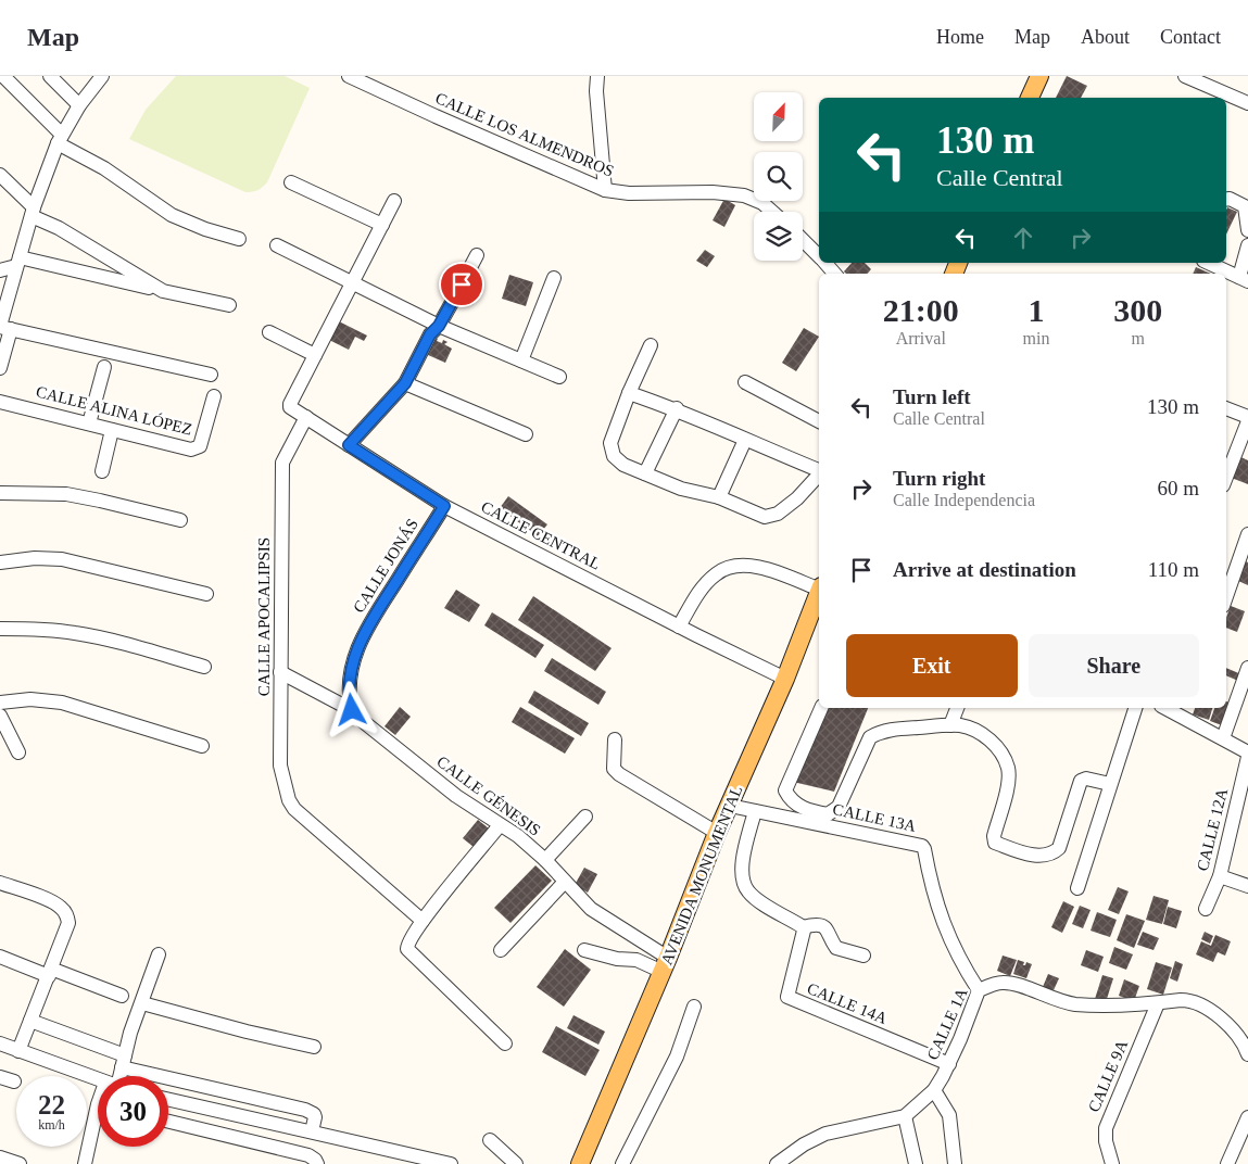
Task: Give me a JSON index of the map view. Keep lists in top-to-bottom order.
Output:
{
  "streets": {
    "main road": ["AVENIDA MONUMENTAL"],
    "street": [
      "CALLE LOS ALMENDROS",
      "CALLE ALINA LÓPEZ",
      "CALLE CENTRAL",
      "CALLE JONÁS",
      "CALLE APOCALIPSIS",
      "CALLE GÉNESIS",
      "CALLE 13A",
      "CALLE 12A",
      "CALLE 14A",
      "CALLE 1A",
      "CALLE 9A"
    ]
  },
  "crossings": [
    ["CALLE CENTRAL", "CALLE JONÁS"],
    ["CALLE CENTRAL", "CALLE APOCALIPSIS"],
    ["CALLE CENTRAL", "AVENIDA MONUMENTAL"],
    ["CALLE JONÁS", "CALLE GÉNESIS"],
    ["CALLE APOCALIPSIS", "CALLE GÉNESIS"],
    ["CALLE GÉNESIS", "AVENIDA MONUMENTAL"],
    ["CALLE 13A", "AVENIDA MONUMENTAL"],
    ["CALLE 13A", "CALLE 1A"],
    ["CALLE 14A", "CALLE 1A"],
    ["CALLE 1A", "CALLE 9A"]
  ],
  "north": "top right",
  "page": {
    "header": "Map",
    "nav": [
      "Home",
      "Map",
      "About",
      "Contact"
    ],
    "turn": ["130 m", "Calle Central"],
    "eta": [
      "21:00",
      "Arrival",
      "1",
      "min",
      "300",
      "m"
    ],
    "list": [
      {
        "name": "Turn left",
        "note": "Calle Central",
        "value": "130 m"
      },
      {
        "name": "Turn right",
        "note": "Calle Independencia",
        "value": "60 m"
      },
      {
        "name": "Arrive at destination",
        "value": "110 m"
      }
    ],
    "buttons": ["Exit", "Share"],
    "speed": "22 km/h",
    "limit": "30"
  }
}
